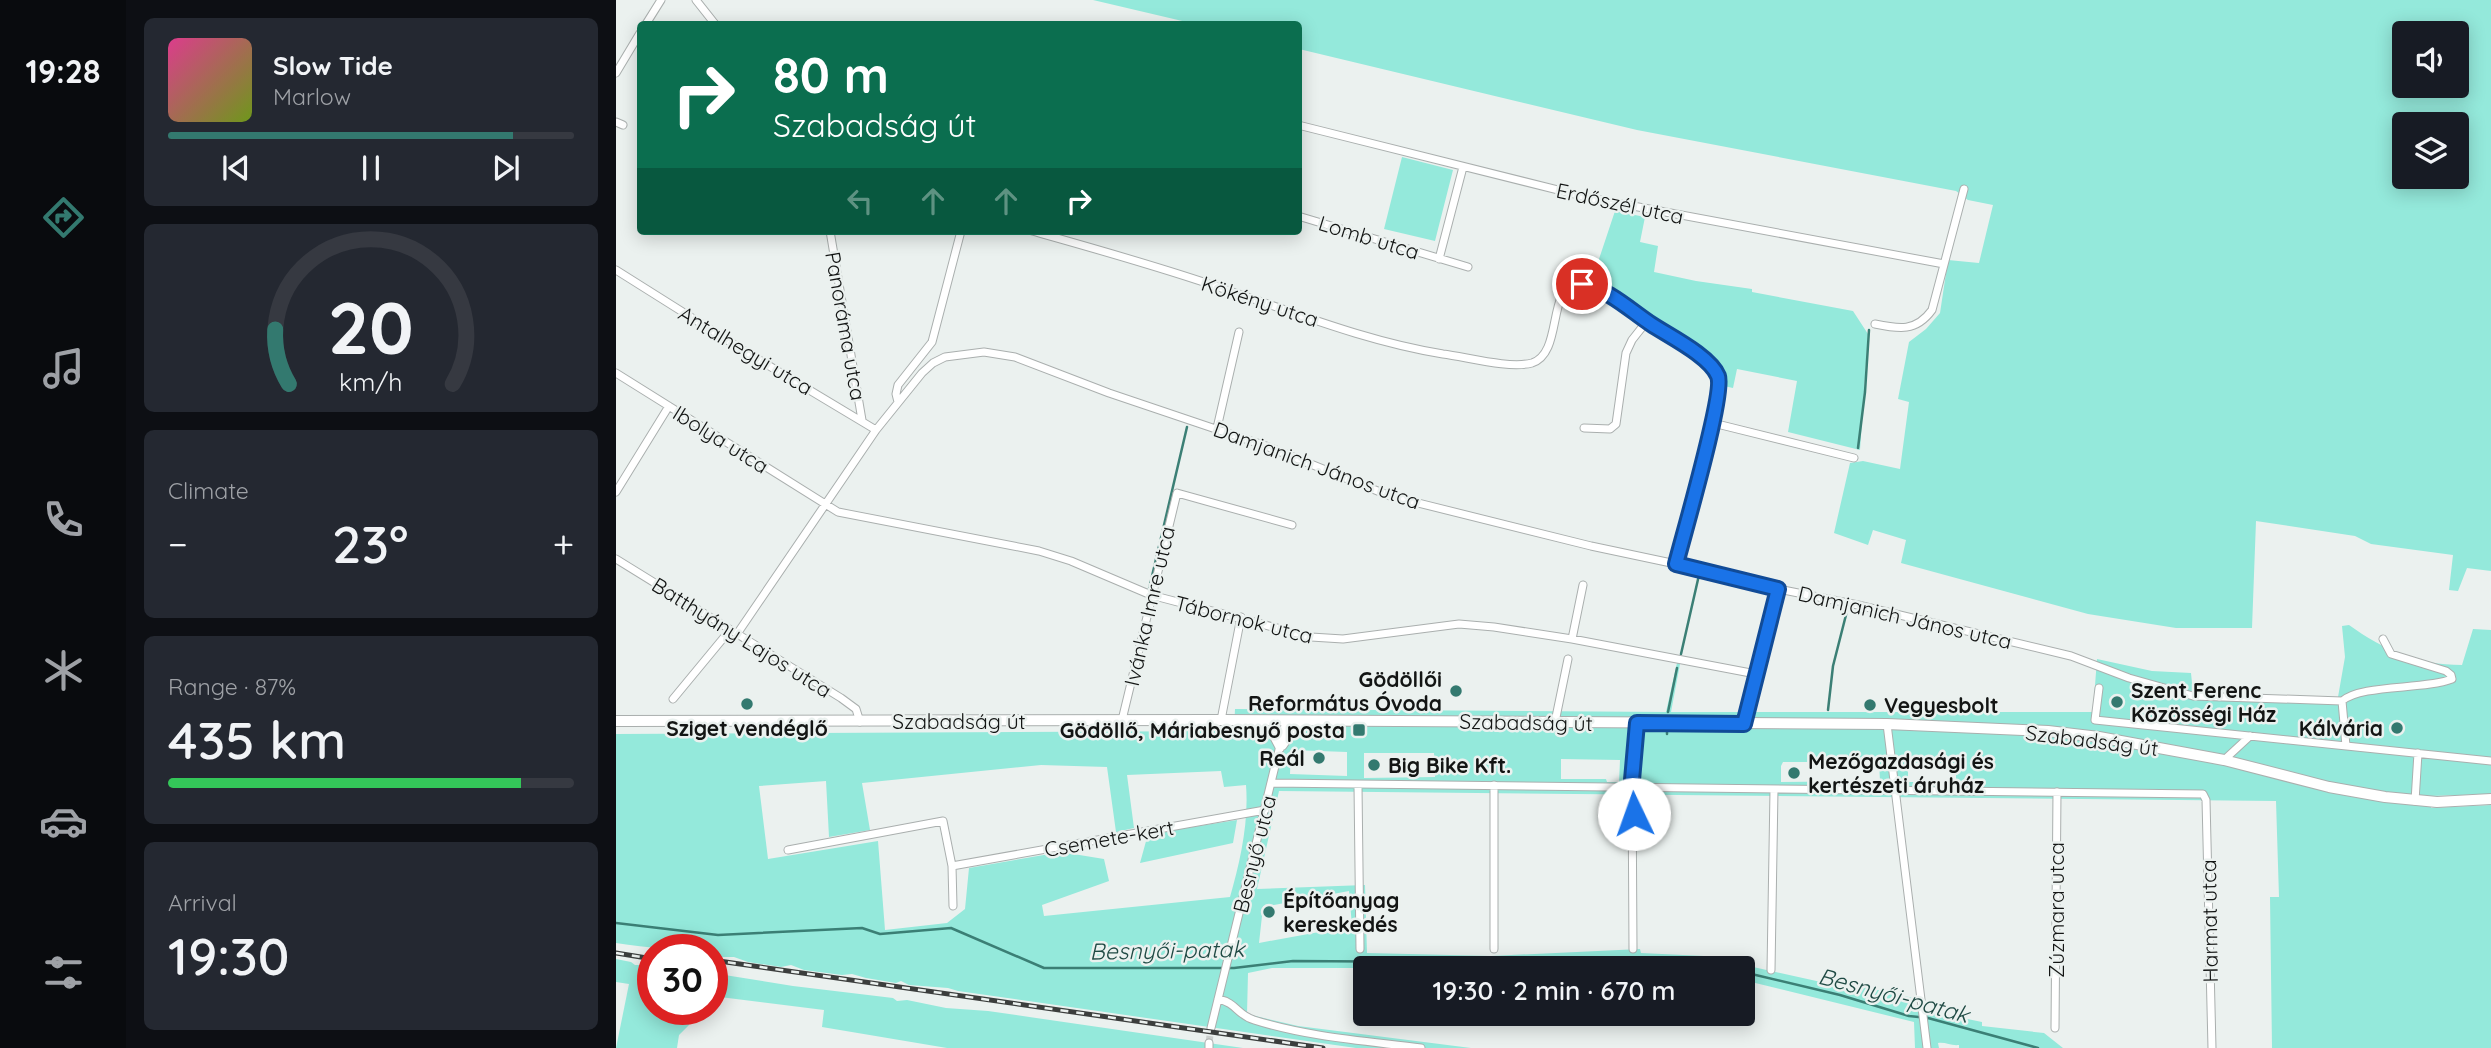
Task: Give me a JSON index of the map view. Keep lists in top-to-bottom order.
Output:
{
  "streets": {
    "main road": ["Szabadság út"],
    "street": [
      "Erdőszél utca",
      "Lomb utca",
      "Kökény utca",
      "Panoráma utca",
      "Antalhegyi utca",
      "Ibolya utca",
      "Damjanich János utca",
      "Ivánka Imre utca",
      "Tábornok utca",
      "Batthyány Lajos utca",
      "Csemete-kert",
      "Besnyő utca",
      "Zúzmara utca",
      "Harmat utca"
    ]
  },
  "crossings": [
    ["Erdőszél utca", "Lomb utca"],
    ["Panoráma utca", "Antalhegyi utca"],
    ["Antalhegyi utca", "Damjanich János utca"],
    ["Ibolya utca", "Damjanich János utca"],
    ["Ibolya utca", "Tábornok utca"],
    ["Damjanich János utca", "Tábornok utca"],
    ["Damjanich János utca", "Batthyány Lajos utca"],
    ["Ivánka Imre utca", "Tábornok utca"],
    ["Ivánka Imre utca", "Szabadság út"],
    ["Batthyány Lajos utca", "Szabadság út"],
    ["Szabadság út", "Besnyő utca"],
    ["Csemete-kert", "Besnyő utca"],
    ["Zúzmara utca", "Harmat utca"]
  ],
  "water": ["Besnyői-patak"],
  "places": {
    "other": [
      "Gödöllői Református Óvoda",
      "Szent Ferenc Közösségi Ház",
      "Sziget vendéglő",
      "Vegyesbolt",
      "Kálvária",
      "Reál",
      "Big Bike Kft.",
      "Mezőgazdasági és kertészeti áruház",
      "Építőanyag kereskedés"
    ],
    "transit": ["Gödöllő, Máriabesnyő posta"]
  },
  "page": {
    "tabs": "19:28",
    "turn": ["80 m", "Szabadság út"],
    "song": ["Slow Tide", "Marlow"],
    "tile": [
      "Climate",
      ["Range · 87%", "435 km"],
      ["Arrival", "19:30"]
    ],
    "heat": ["−", "23°", "+"],
    "limit": "30",
    "trip": "19:30 · 2 min · 670 m",
    "gauge": ["20", "km/h"]
  }
}
